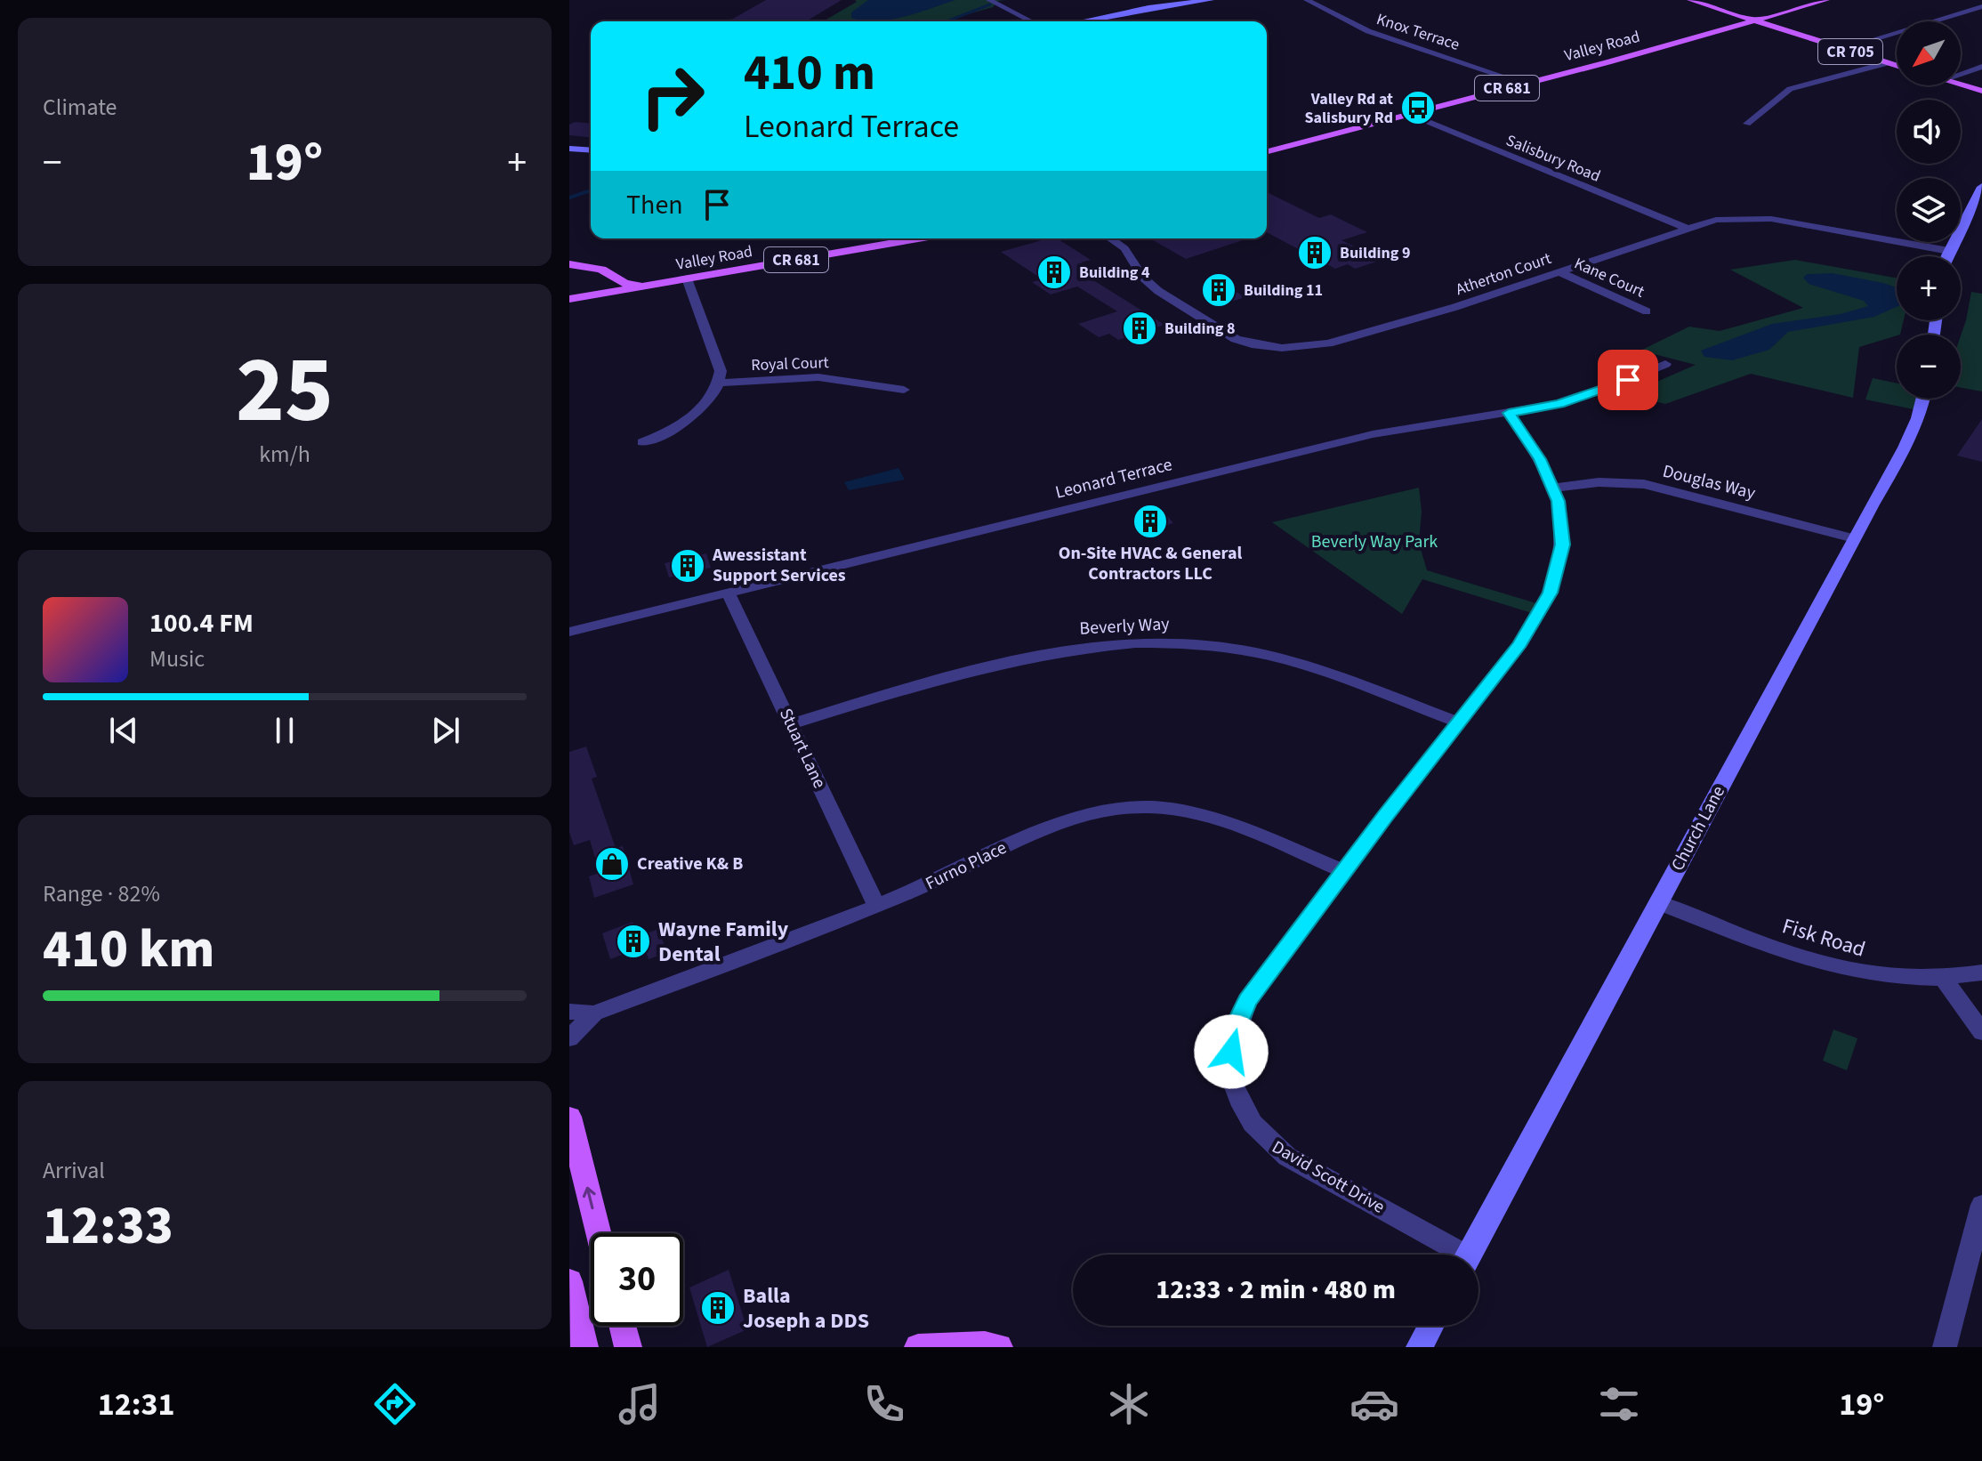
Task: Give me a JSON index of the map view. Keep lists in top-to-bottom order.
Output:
{
  "streets": {
    "main road": ["Valley Road", "CR 705", "CR 681"],
    "street": [
      "Knox Terrace",
      "Salisbury Road",
      "Atherton Court",
      "Kane Court",
      "Royal Court",
      "Leonard Terrace",
      "Douglas Way",
      "Beverly Way",
      "Stuart Lane",
      "Church Lane",
      "Furno Place",
      "Fisk Road",
      "David Scott Drive"
    ]
  },
  "crossings": [
    ["Knox Terrace", "Valley Road"],
    ["Valley Road", "CR 705"],
    ["Valley Road", "Salisbury Road"],
    ["Salisbury Road", "Atherton Court"],
    ["Atherton Court", "Kane Court"],
    ["Leonard Terrace", "Stuart Lane"],
    ["Leonard Terrace", "David Scott Drive"],
    ["Douglas Way", "Church Lane"],
    ["Douglas Way", "David Scott Drive"],
    ["Beverly Way", "Stuart Lane"],
    ["Beverly Way", "David Scott Drive"],
    ["Stuart Lane", "Furno Place"],
    ["Church Lane", "Fisk Road"],
    ["Furno Place", "David Scott Drive"]
  ],
  "parks": ["Beverly Way Park"],
  "places": {
    "bus stop": ["Valley Rd at Salisbury Rd"],
    "building": [
      "Building 9",
      "Building 4",
      "Building 11",
      "Building 8",
      "On-Site HVAC & General Contractors LLC",
      "Awessistant Support Services",
      "Wayne Family Dental",
      "Balla Joseph a DDS"
    ],
    "shop": ["Creative K& B"]
  },
  "north": "bottom left",
  "page": {
    "tile": [
      "Climate",
      ["25", "km/h"],
      ["Range · 82%", "410 km"],
      ["Arrival", "12:33"]
    ],
    "map_buttons": ["+", "−"],
    "turn": ["410 m", "Leonard Terrace"],
    "heat": ["−", "19°", "+"],
    "then": "Then",
    "song": ["100.4 FM", "Music"],
    "limit": "30",
    "trip": "12:33 · 2 min · 480 m",
    "tabs": ["12:31", "19°"]
  }
}
